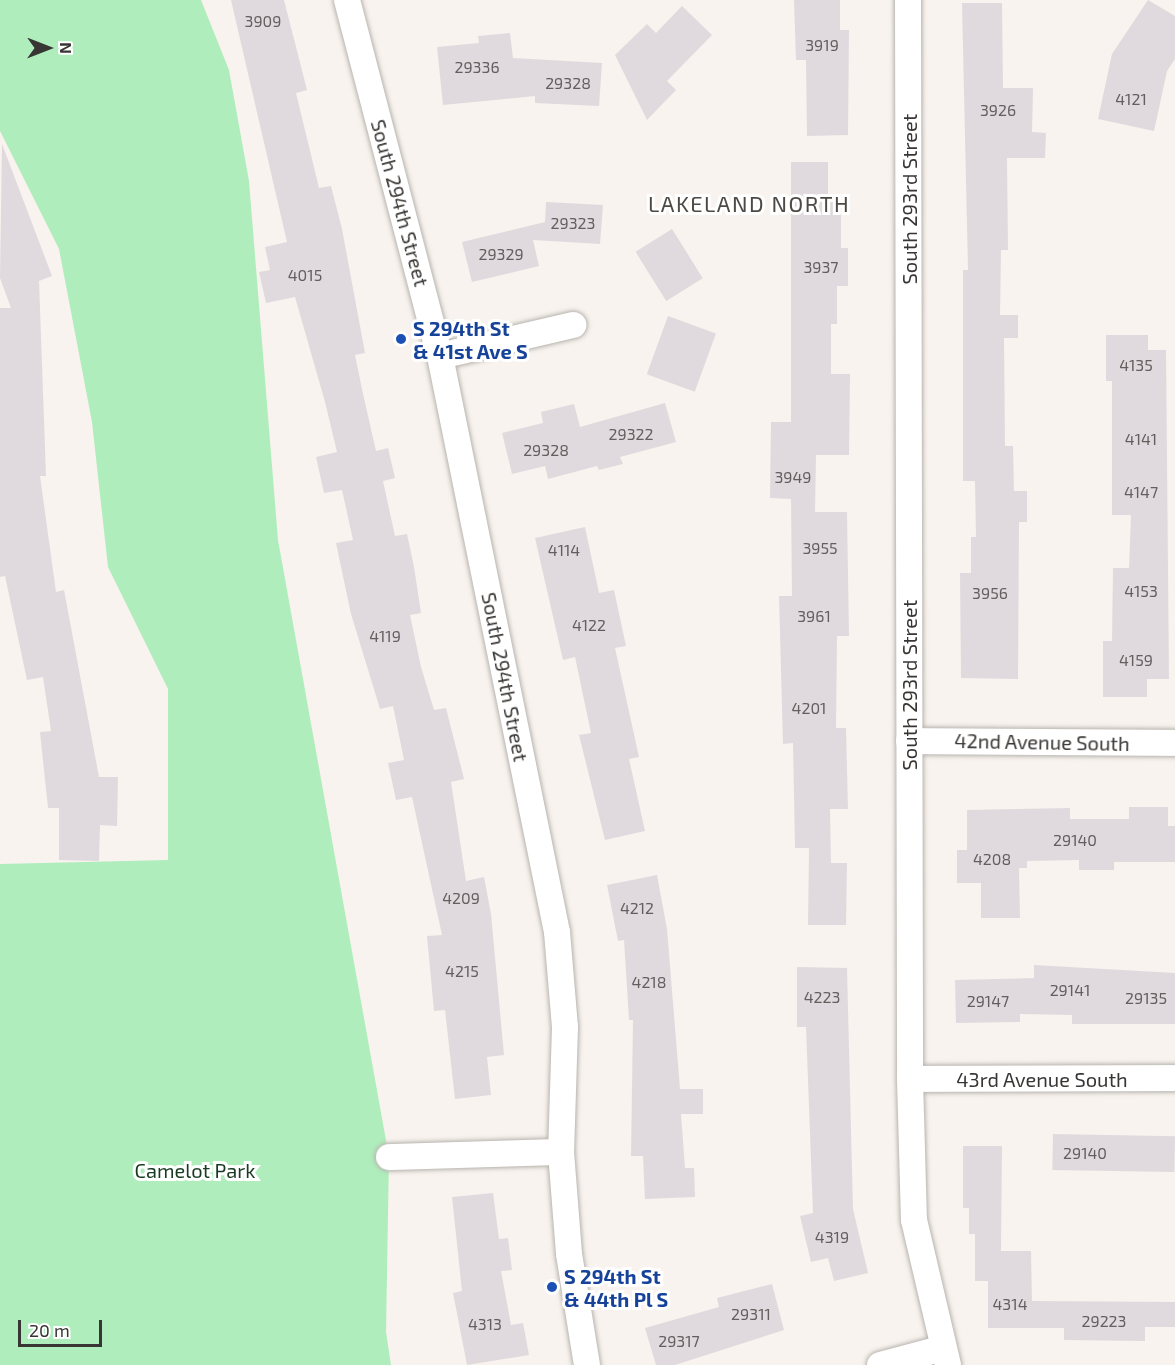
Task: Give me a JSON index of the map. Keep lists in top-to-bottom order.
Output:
{
  "streets": {
    "street": [
      "South 293rd Street",
      "South 294th Street",
      "42nd Avenue South",
      "43rd Avenue South"
    ]
  },
  "crossings": [
    ["South 293rd Street", "42nd Avenue South"],
    ["South 293rd Street", "43rd Avenue South"]
  ],
  "districts": ["LAKELAND NORTH"],
  "parks": ["Camelot Park"],
  "places": ["S 294th St & 41st Ave S", "S 294th St & 44th Pl S"],
  "house_numbers": [
    "3909",
    "3919",
    "29336",
    "29328",
    "4121",
    "3926",
    "29323",
    "29329",
    "3937",
    "4015",
    "4135",
    "29322",
    "4141",
    "29328",
    "3949",
    "4147",
    "3955",
    "4114",
    "4153",
    "3956",
    "3961",
    "4122",
    "4119",
    "4159",
    "4201",
    "29140",
    "4208",
    "4209",
    "4212",
    "4215",
    "4218",
    "29141",
    "4223",
    "29135",
    "29147",
    "29140",
    "4319",
    "4314",
    "29311",
    "29223",
    "4313",
    "29317"
  ],
  "scale_bar": "20 m",
  "north": "right"
}
